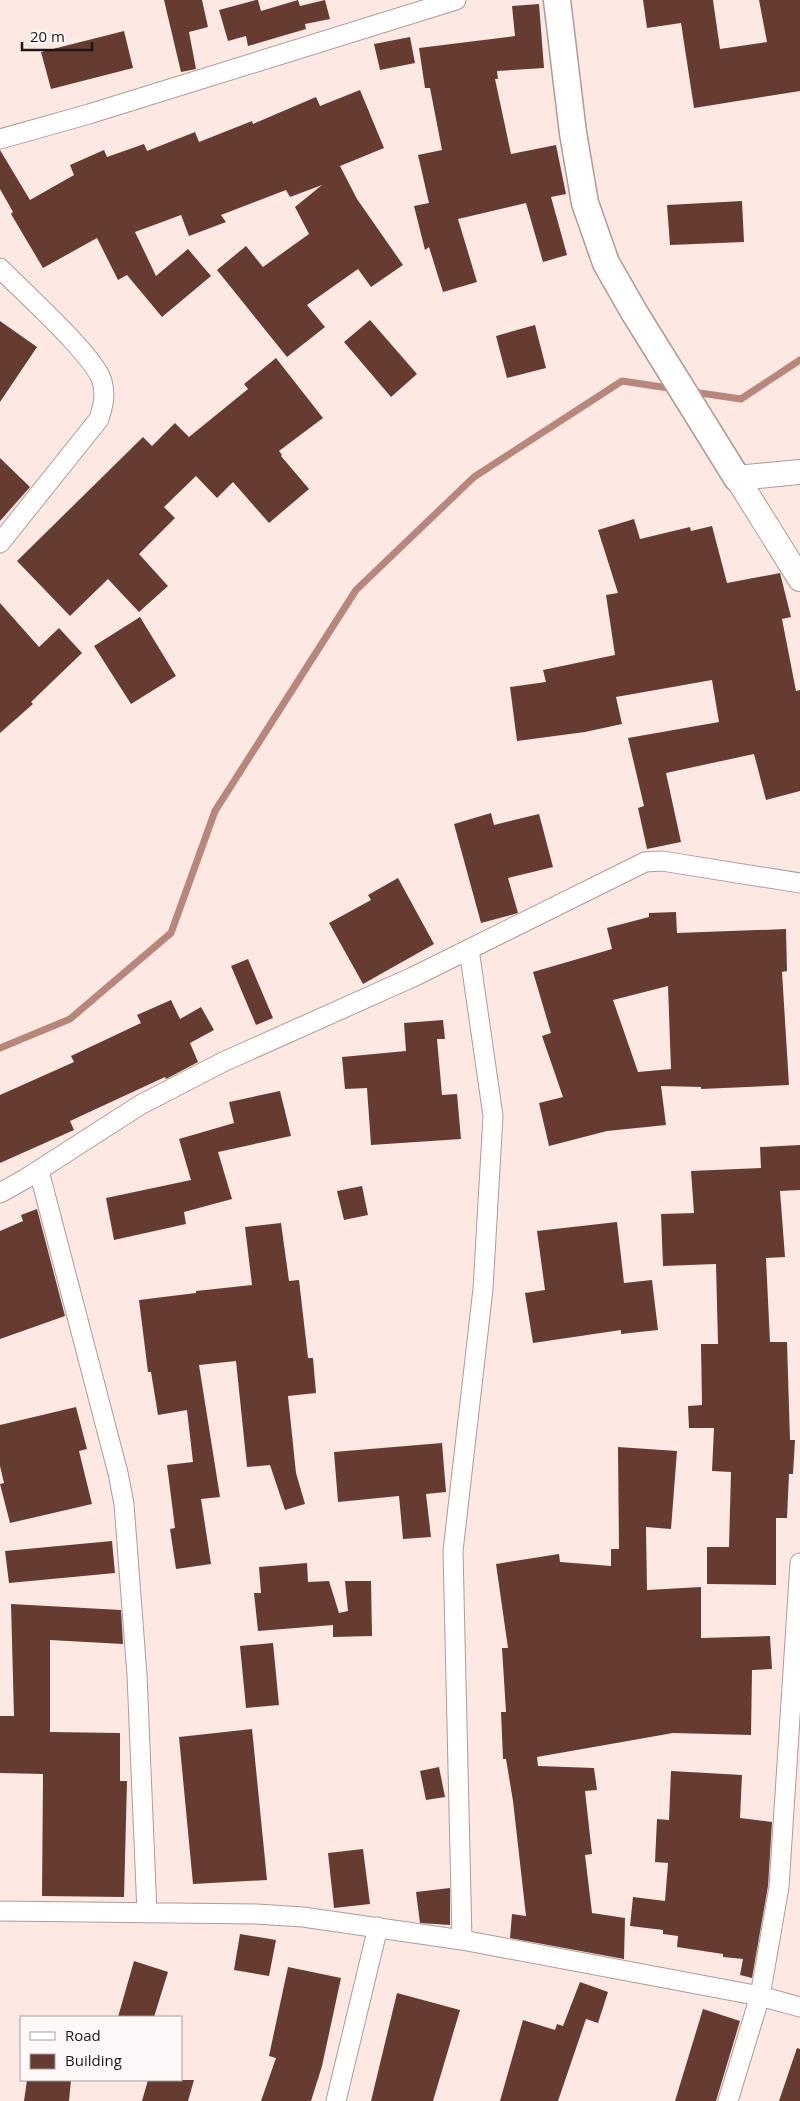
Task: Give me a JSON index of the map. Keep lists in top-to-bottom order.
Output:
{
  "legend": ["Road", "Building"],
  "scale_bar": "20 m"
}
